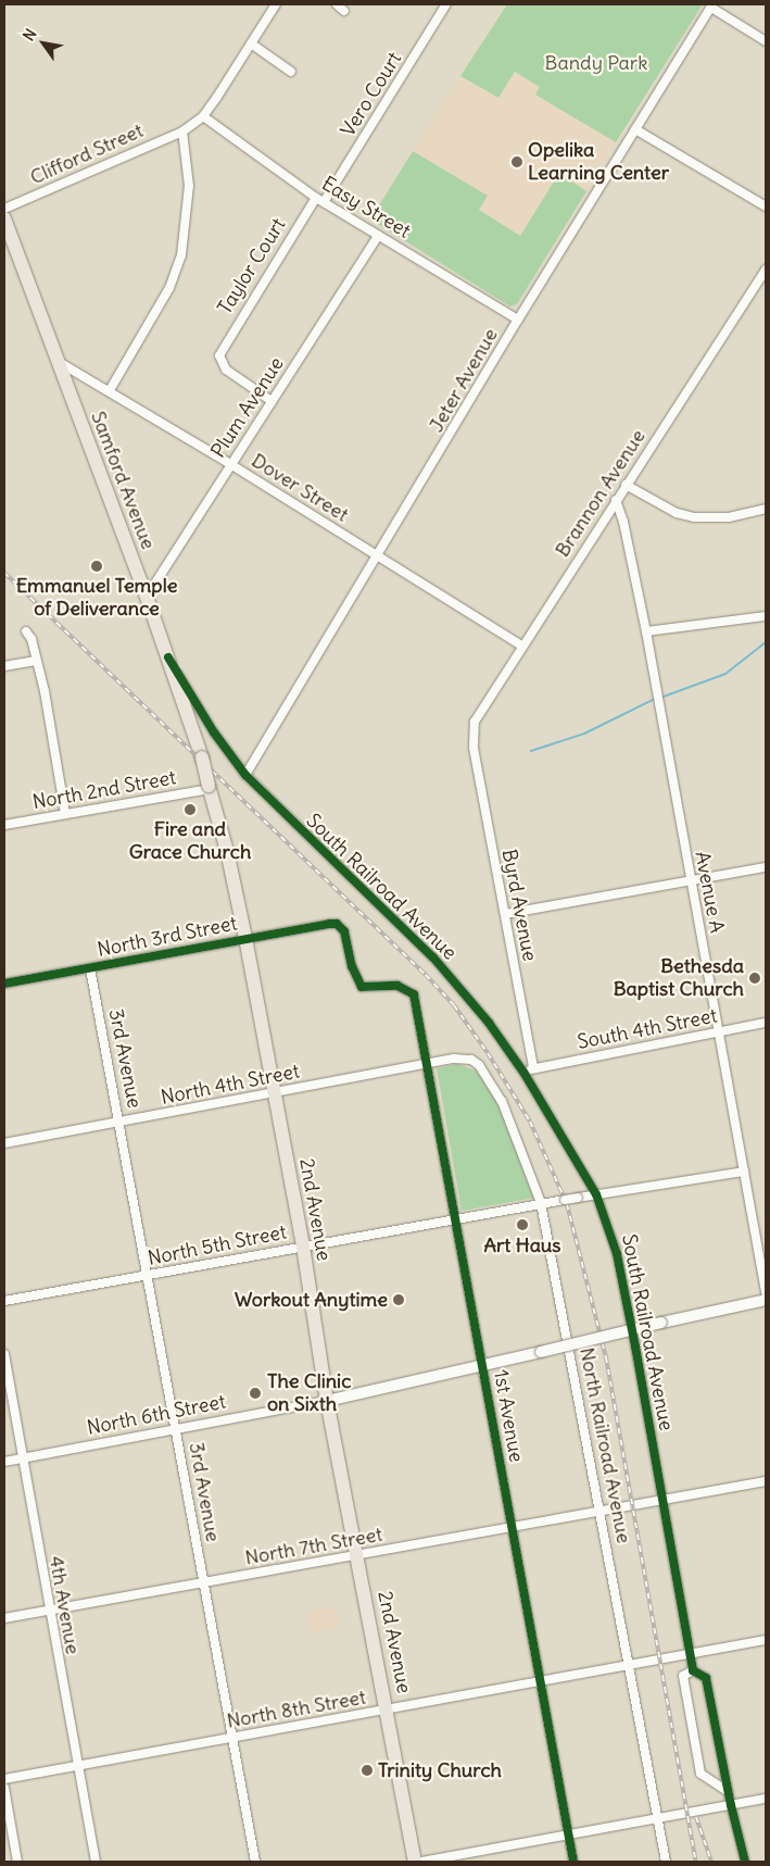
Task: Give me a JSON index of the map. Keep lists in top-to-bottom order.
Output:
{
  "streets": {
    "main road": ["Samford Avenue", "2nd Avenue"],
    "street": [
      "Vero Court",
      "Clifford Street",
      "Easy Street",
      "Taylor Court",
      "Jeter Avenue",
      "Plum Avenue",
      "Dover Street",
      "Brannon Avenue",
      "North 2nd Street",
      "South Railroad Avenue",
      "Avenue A",
      "Byrd Avenue",
      "North 3rd Street",
      "South 4th Street",
      "3rd Avenue",
      "North 4th Street",
      "North 5th Street",
      "North 6th Street",
      "1st Avenue",
      "North Railroad Avenue",
      "North 7th Street",
      "4th Avenue",
      "North 8th Street"
    ]
  },
  "crossings": [
    ["Vero Court", "Easy Street"],
    ["Vero Court", "Taylor Court"],
    ["Clifford Street", "Easy Street"],
    ["Easy Street", "Taylor Court"],
    ["Easy Street", "Jeter Avenue"],
    ["Easy Street", "Plum Avenue"],
    ["Taylor Court", "Plum Avenue"],
    ["Jeter Avenue", "Dover Street"],
    ["Jeter Avenue", "South Railroad Avenue"],
    ["Plum Avenue", "Samford Avenue"],
    ["Plum Avenue", "Dover Street"],
    ["Samford Avenue", "Dover Street"],
    ["Samford Avenue", "South Railroad Avenue"],
    ["Samford Avenue", "2nd Avenue"],
    ["Dover Street", "Brannon Avenue"],
    ["Brannon Avenue", "Avenue A"],
    ["Brannon Avenue", "Byrd Avenue"],
    ["North 2nd Street", "2nd Avenue"],
    ["South Railroad Avenue", "North 5th Street"],
    ["South Railroad Avenue", "North 7th Street"],
    ["South Railroad Avenue", "North 8th Street"],
    ["Avenue A", "South 4th Street"],
    ["Avenue A", "North 5th Street"],
    ["Byrd Avenue", "South 4th Street"],
    ["North 3rd Street", "3rd Avenue"],
    ["North 3rd Street", "2nd Avenue"],
    ["North 3rd Street", "1st Avenue"],
    ["3rd Avenue", "North 4th Street"],
    ["3rd Avenue", "North 5th Street"],
    ["3rd Avenue", "North 6th Street"],
    ["3rd Avenue", "North 7th Street"],
    ["3rd Avenue", "North 8th Street"],
    ["North 4th Street", "2nd Avenue"],
    ["North 4th Street", "1st Avenue"],
    ["North 4th Street", "North Railroad Avenue"],
    ["2nd Avenue", "North 5th Street"],
    ["2nd Avenue", "North 6th Street"],
    ["2nd Avenue", "North 7th Street"],
    ["2nd Avenue", "North 8th Street"],
    ["North 5th Street", "1st Avenue"],
    ["North 5th Street", "North Railroad Avenue"],
    ["North 6th Street", "1st Avenue"],
    ["North 6th Street", "4th Avenue"],
    ["1st Avenue", "North 7th Street"],
    ["1st Avenue", "North 8th Street"],
    ["North Railroad Avenue", "North 7th Street"],
    ["North Railroad Avenue", "North 8th Street"],
    ["North 7th Street", "4th Avenue"],
    ["4th Avenue", "North 8th Street"]
  ],
  "parks": ["Bandy Park"],
  "places": [
    "Opelika Learning Center",
    "Emmanuel Temple of Deliverance",
    "Fire and Grace Church",
    "Bethesda Baptist Church",
    "Art Haus",
    "Workout Anytime",
    "The Clinic on Sixth",
    "Trinity Church"
  ],
  "north": "top left"
}
